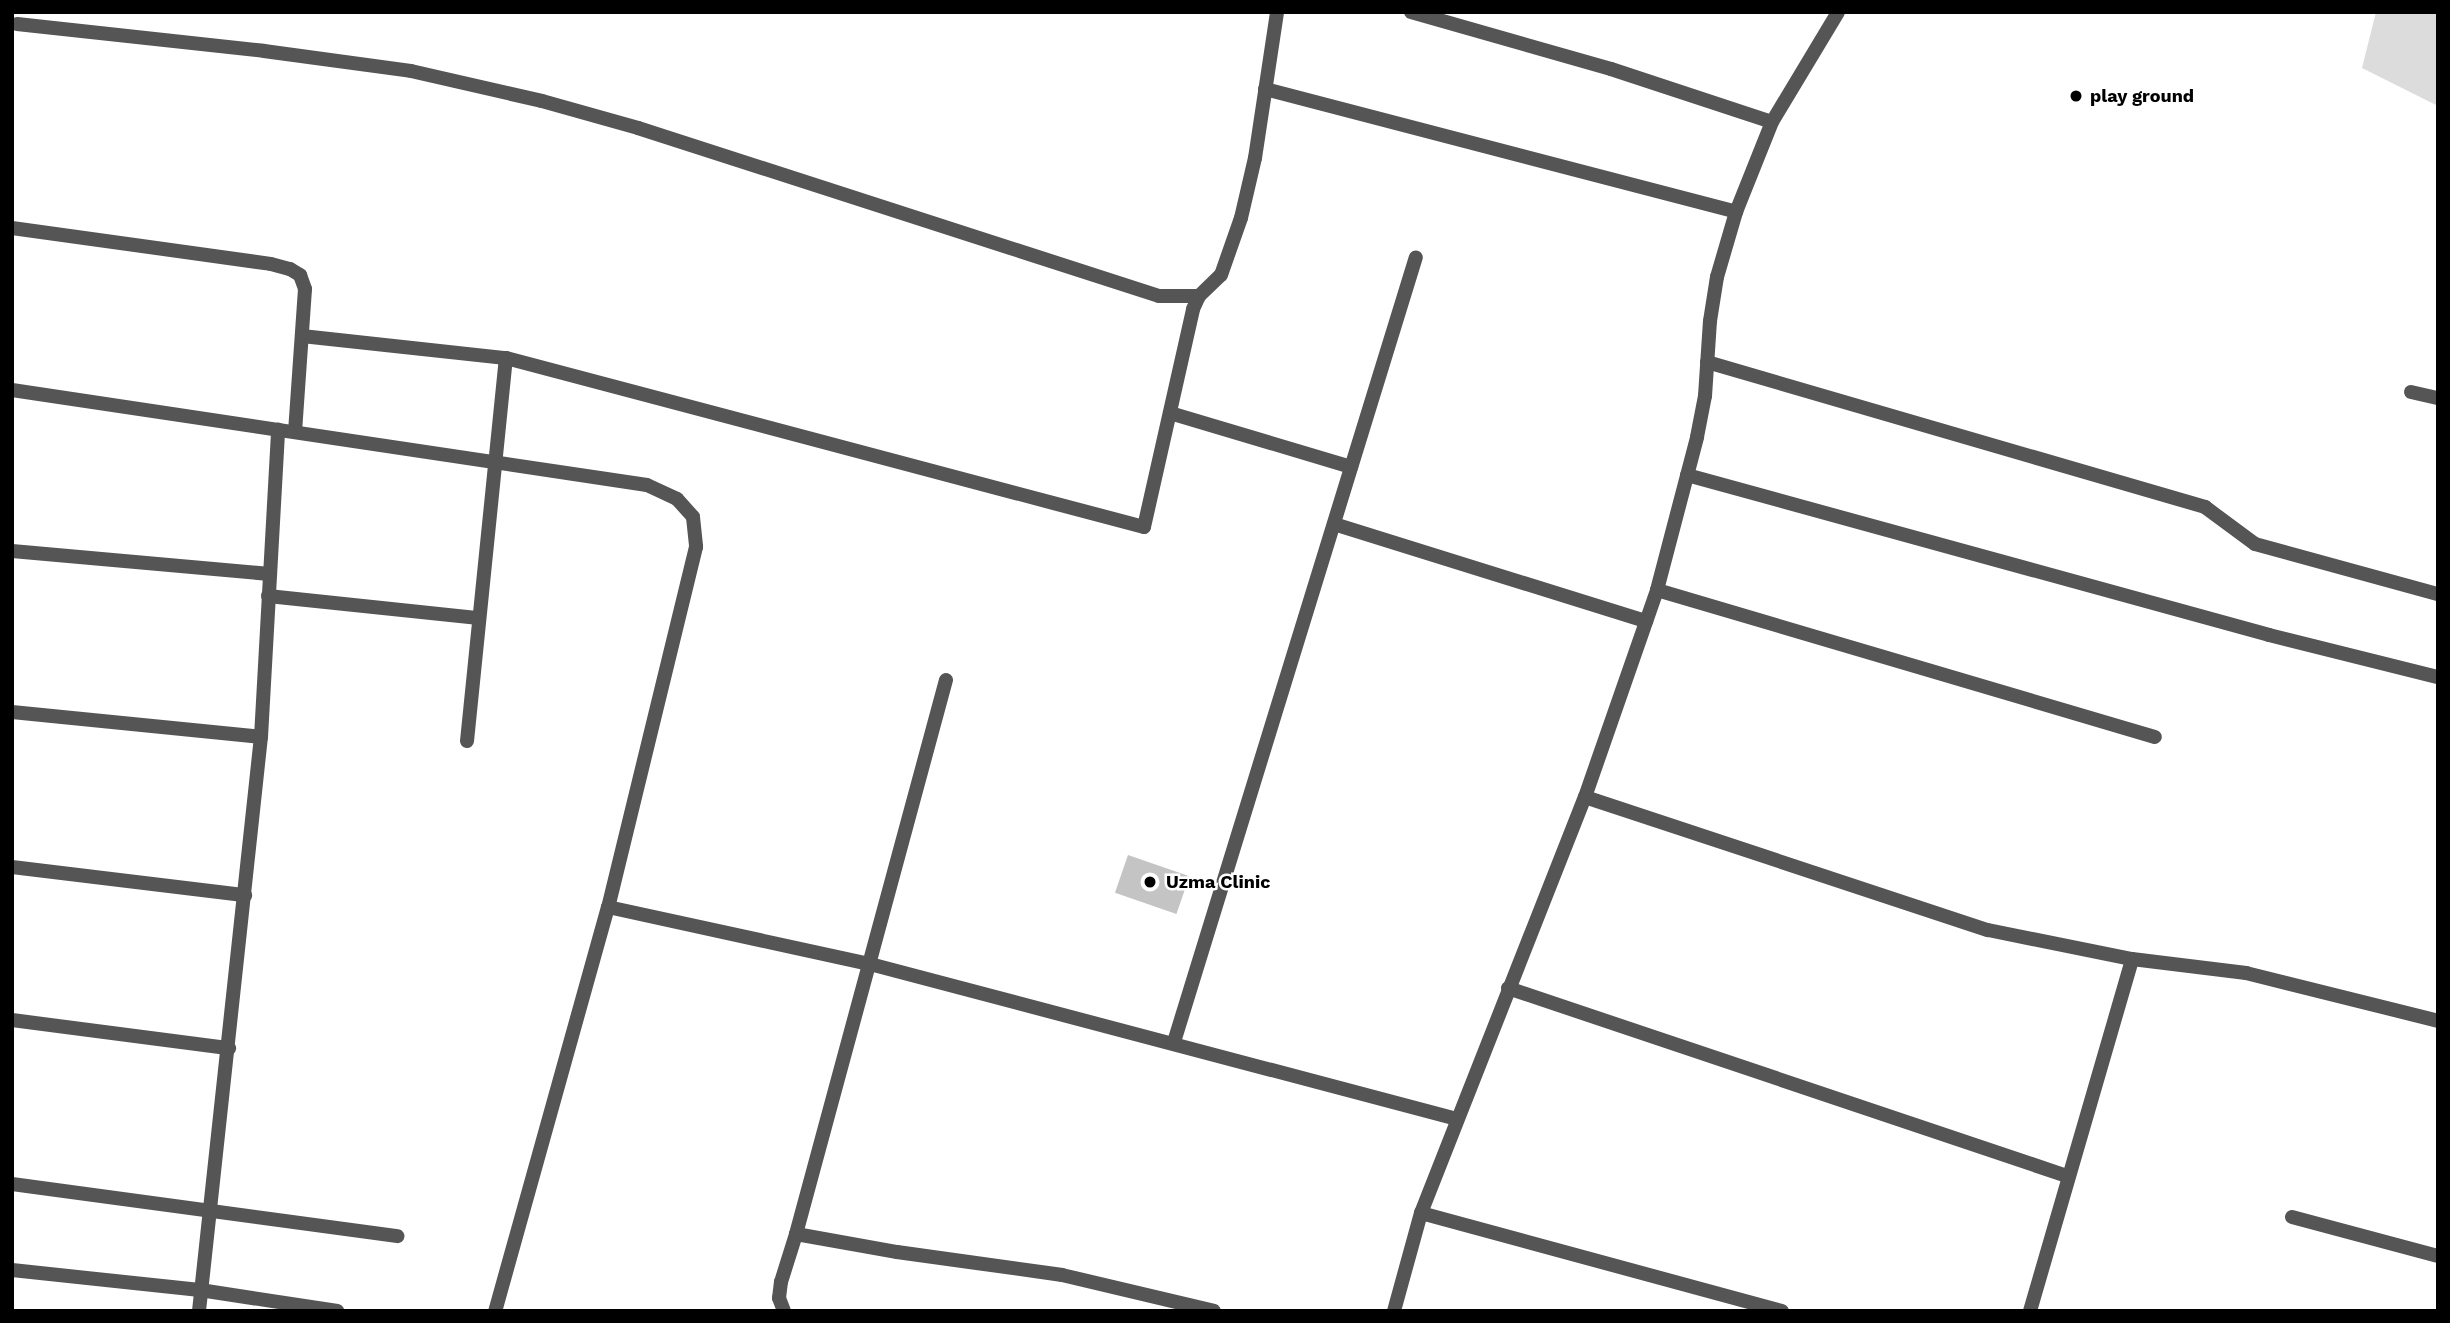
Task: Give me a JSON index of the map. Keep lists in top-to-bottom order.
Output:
{
  "places": ["play ground", "Uzma Clinic"]
}
